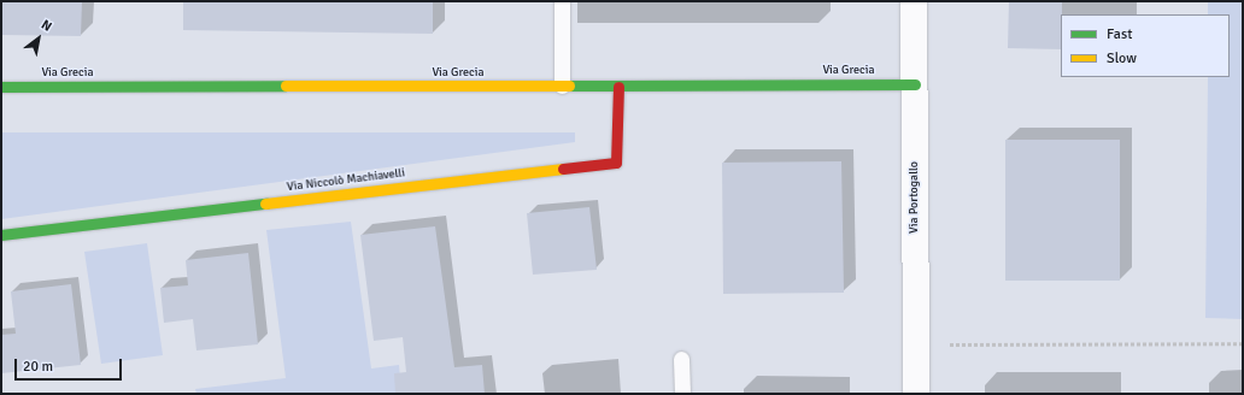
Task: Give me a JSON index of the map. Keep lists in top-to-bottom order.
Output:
{
  "streets": {
    "street": ["Via Grecia", "Via Niccolò Machiavelli", "Via Portogallo"]
  },
  "crossings": [
    ["Via Grecia", "Via Niccolò Machiavelli"],
    ["Via Grecia", "Via Portogallo"]
  ],
  "legend": ["Fast", "Slow"],
  "scale_bar": "20 m",
  "north": "top right"
}
